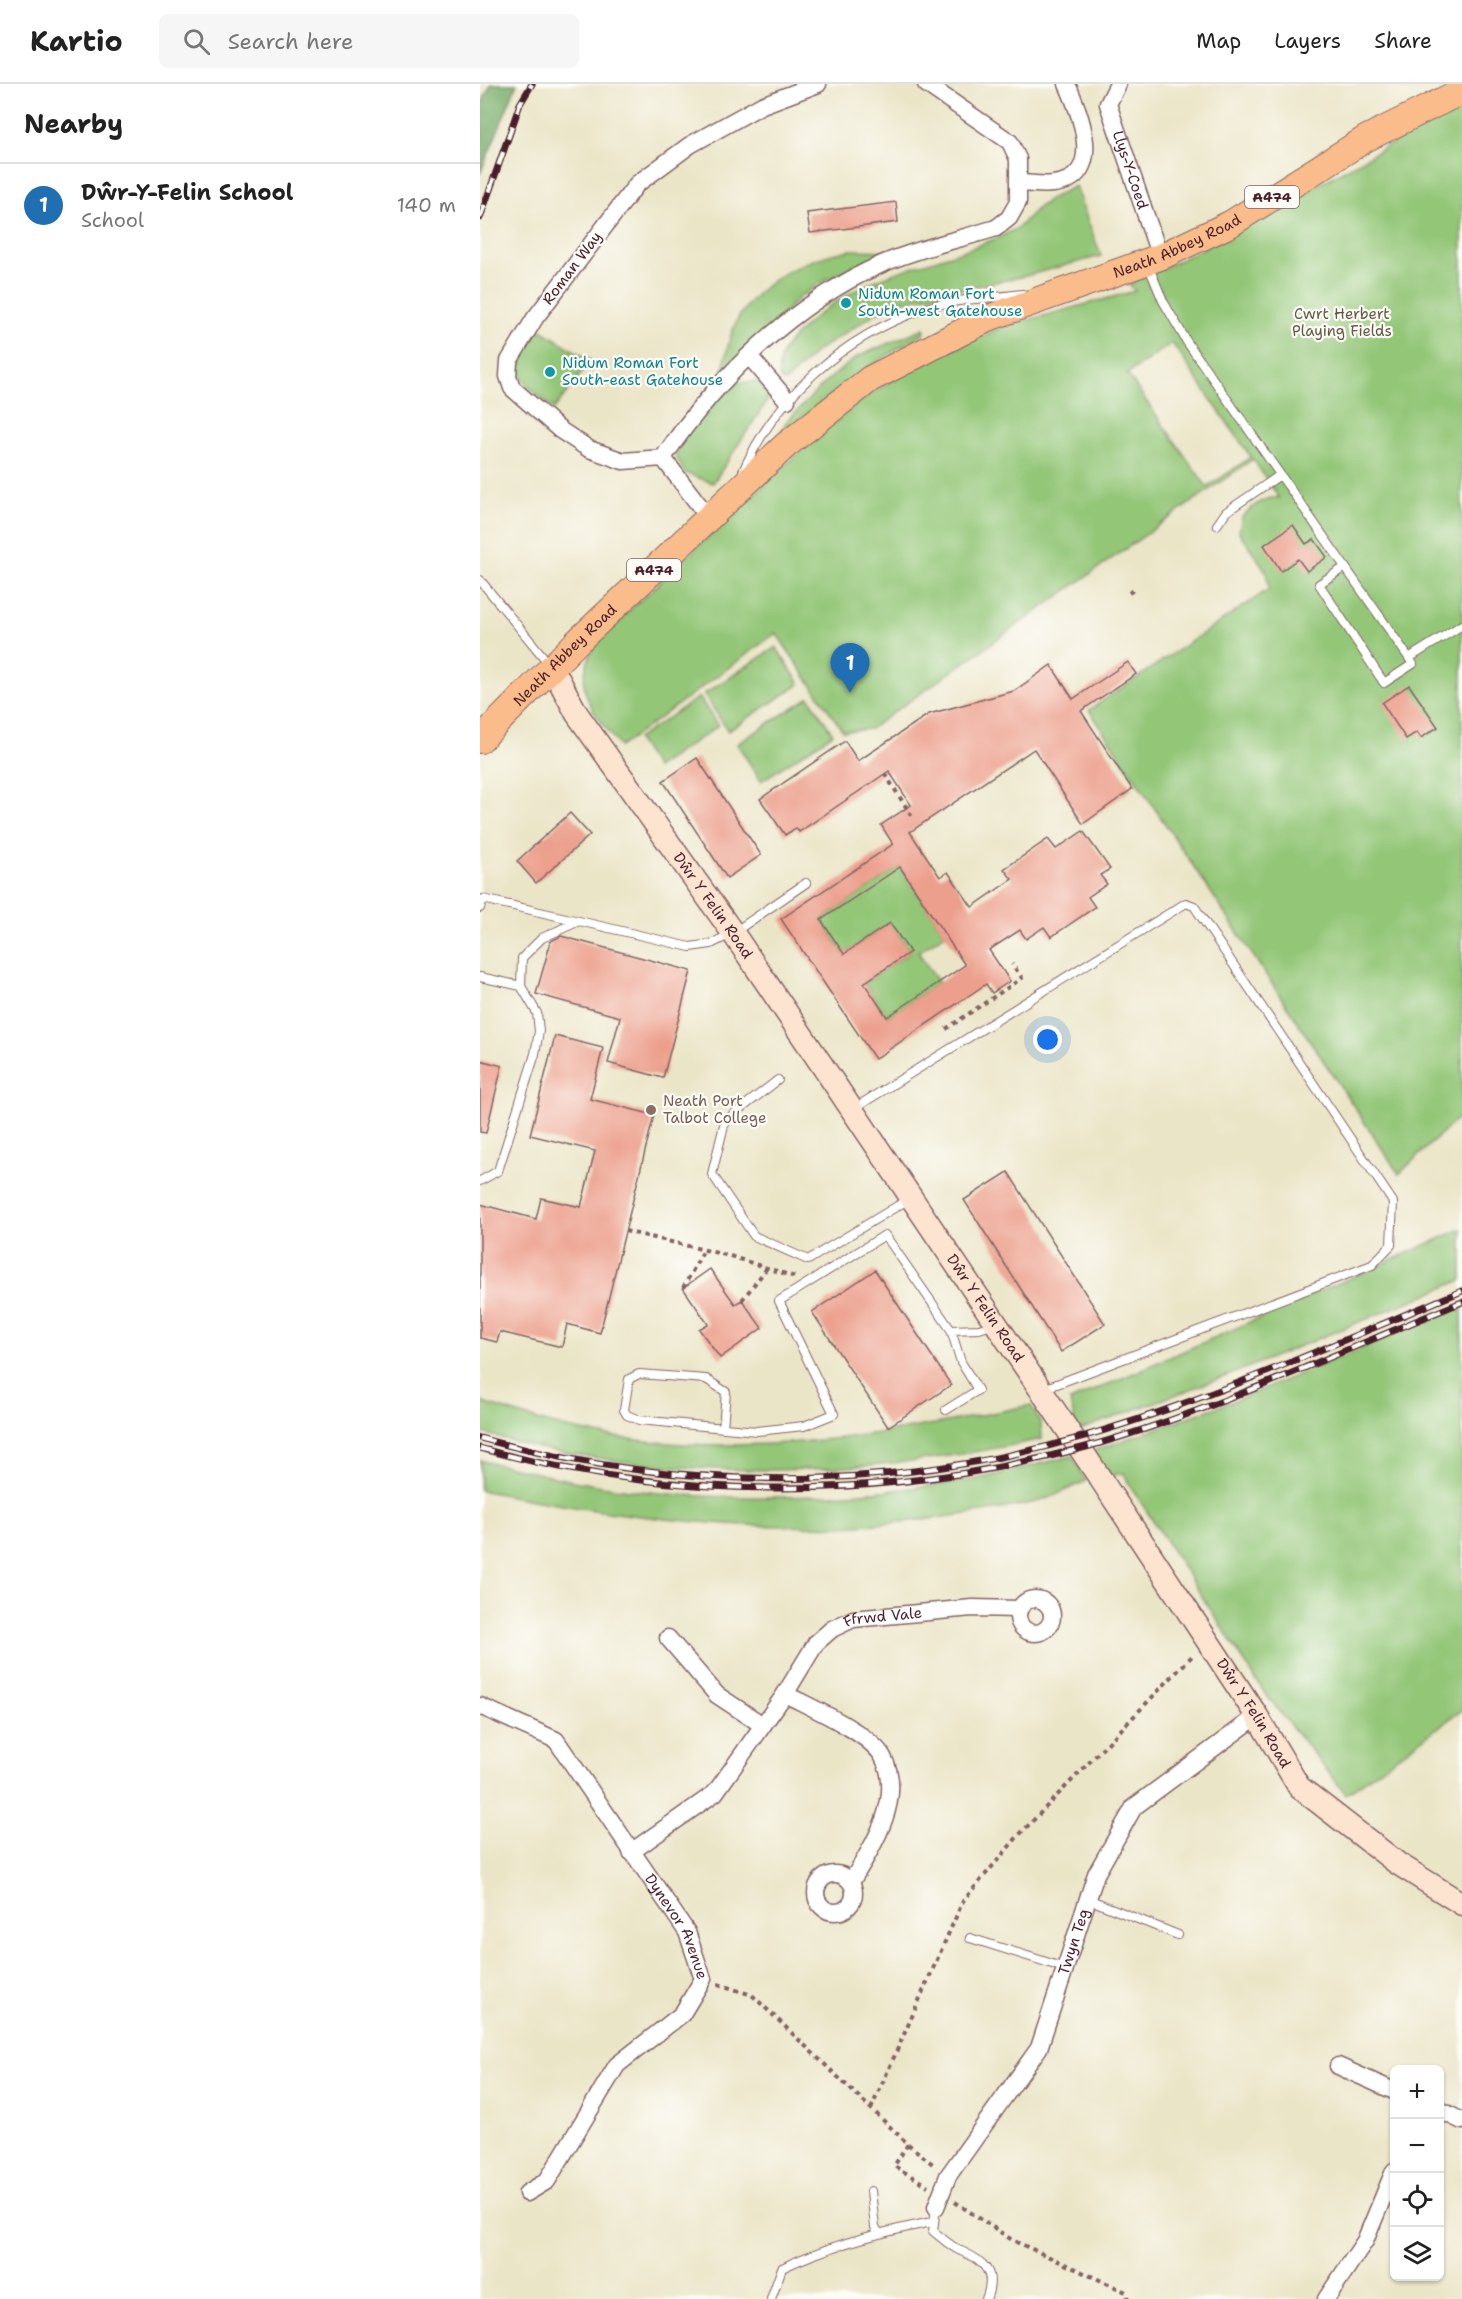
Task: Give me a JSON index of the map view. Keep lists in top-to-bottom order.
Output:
{
  "streets": {
    "main road": ["A474", "Neath Abbey Road"],
    "street": [
      "Llys-Y-Coed",
      "Roman Way",
      "Dŵr Y Felin Road",
      "Ffrwd Vale",
      "Dynevor Avenue",
      "Twyn Teg"
    ]
  },
  "crossings": [
    ["Llys-Y-Coed", "Neath Abbey Road"],
    ["Neath Abbey Road", "Dŵr Y Felin Road"],
    ["Dŵr Y Felin Road", "Twyn Teg"],
    ["Ffrwd Vale", "Dynevor Avenue"]
  ],
  "parks": ["Cwrt Herbert Playing Fields"],
  "places": ["Nidum Roman Fort South-west Gatehouse", "Nidum Roman Fort South-east Gatehouse", "Neath Port Talbot College"],
  "page": {
    "header": "Kartio",
    "search": "Search here",
    "nav": ["Map", "Layers", "Share"],
    "heading": "Nearby",
    "list": [
      {
        "mark": "1",
        "name": "Dŵr-Y-Felin School",
        "note": "School",
        "value": "140 m"
      }
    ],
    "pins": "1",
    "map_buttons": ["+", "−"]
  }
}
